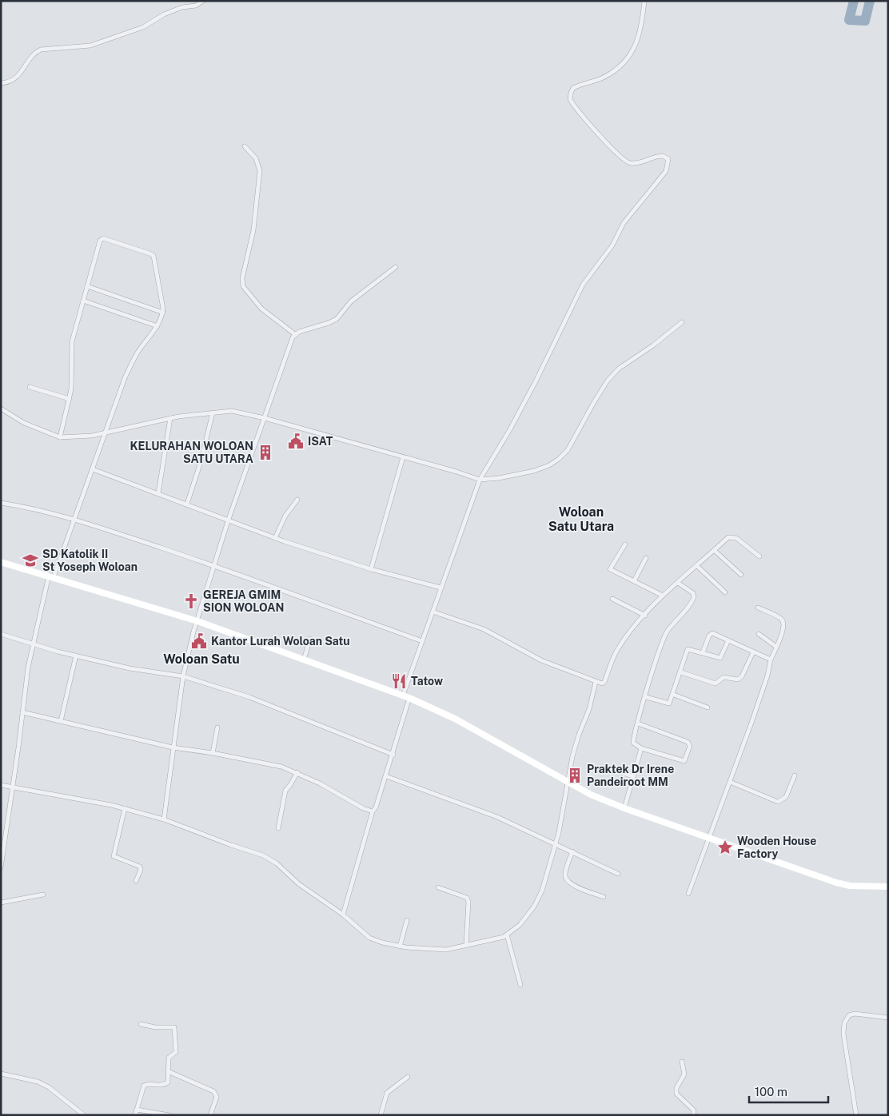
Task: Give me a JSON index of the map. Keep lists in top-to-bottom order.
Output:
{
  "districts": ["Woloan Satu Utara", "Woloan Satu"],
  "places": {
    "public building": ["ISAT", "Kantor Lurah Woloan Satu"],
    "building": ["KELURAHAN WOLOAN SATU UTARA", "Praktek Dr Irene Pandeiroot MM"],
    "school or university": ["SD Katolik II St Yoseph Woloan"],
    "church": ["GEREJA GMIM SION WOLOAN"],
    "restaurant": ["Tatow"],
    "place": ["Wooden House Factory"]
  },
  "scale_bar": "100 m"
}
